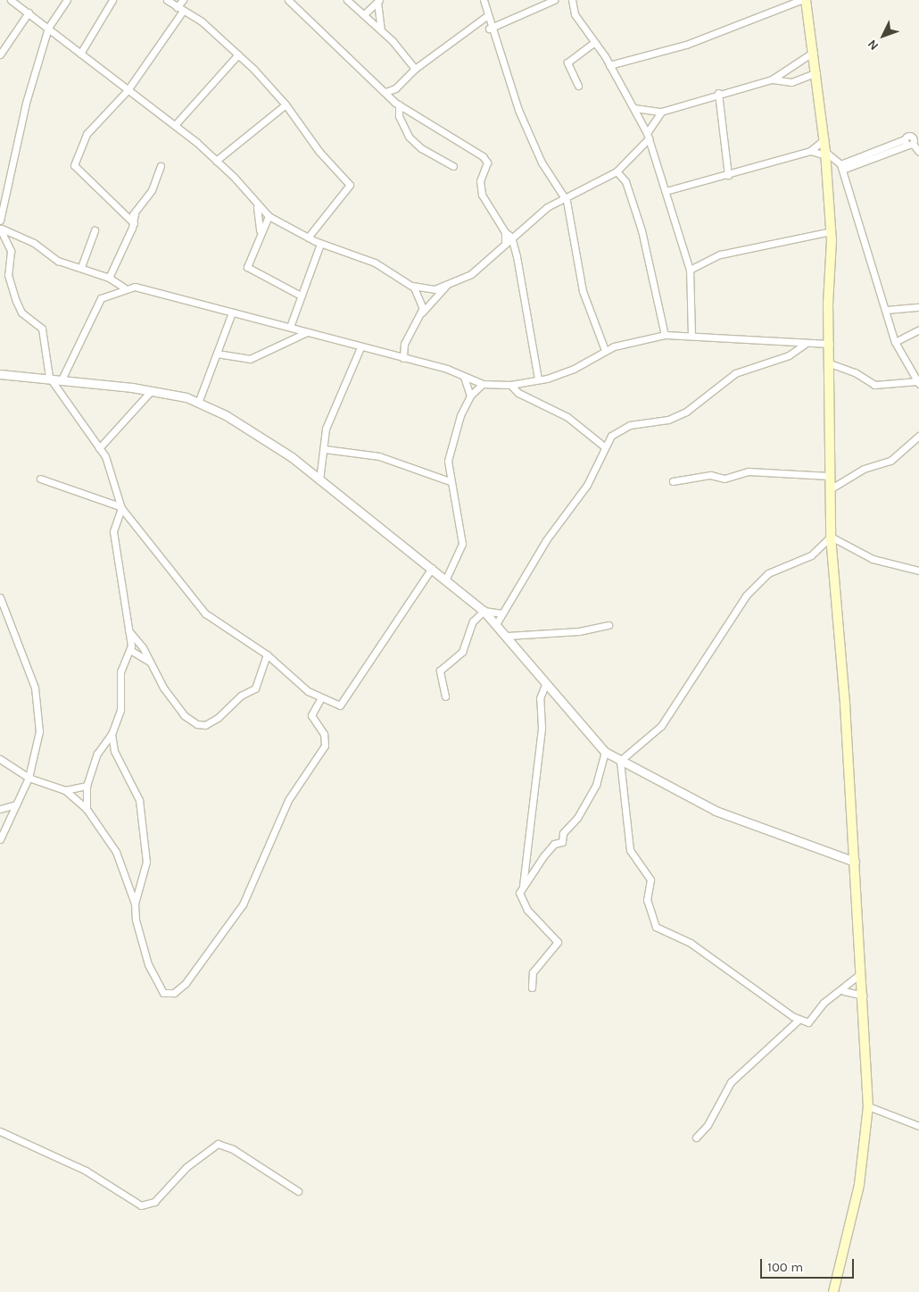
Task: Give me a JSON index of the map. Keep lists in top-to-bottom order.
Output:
{
  "scale_bar": "100 m",
  "north": "bottom left"
}
